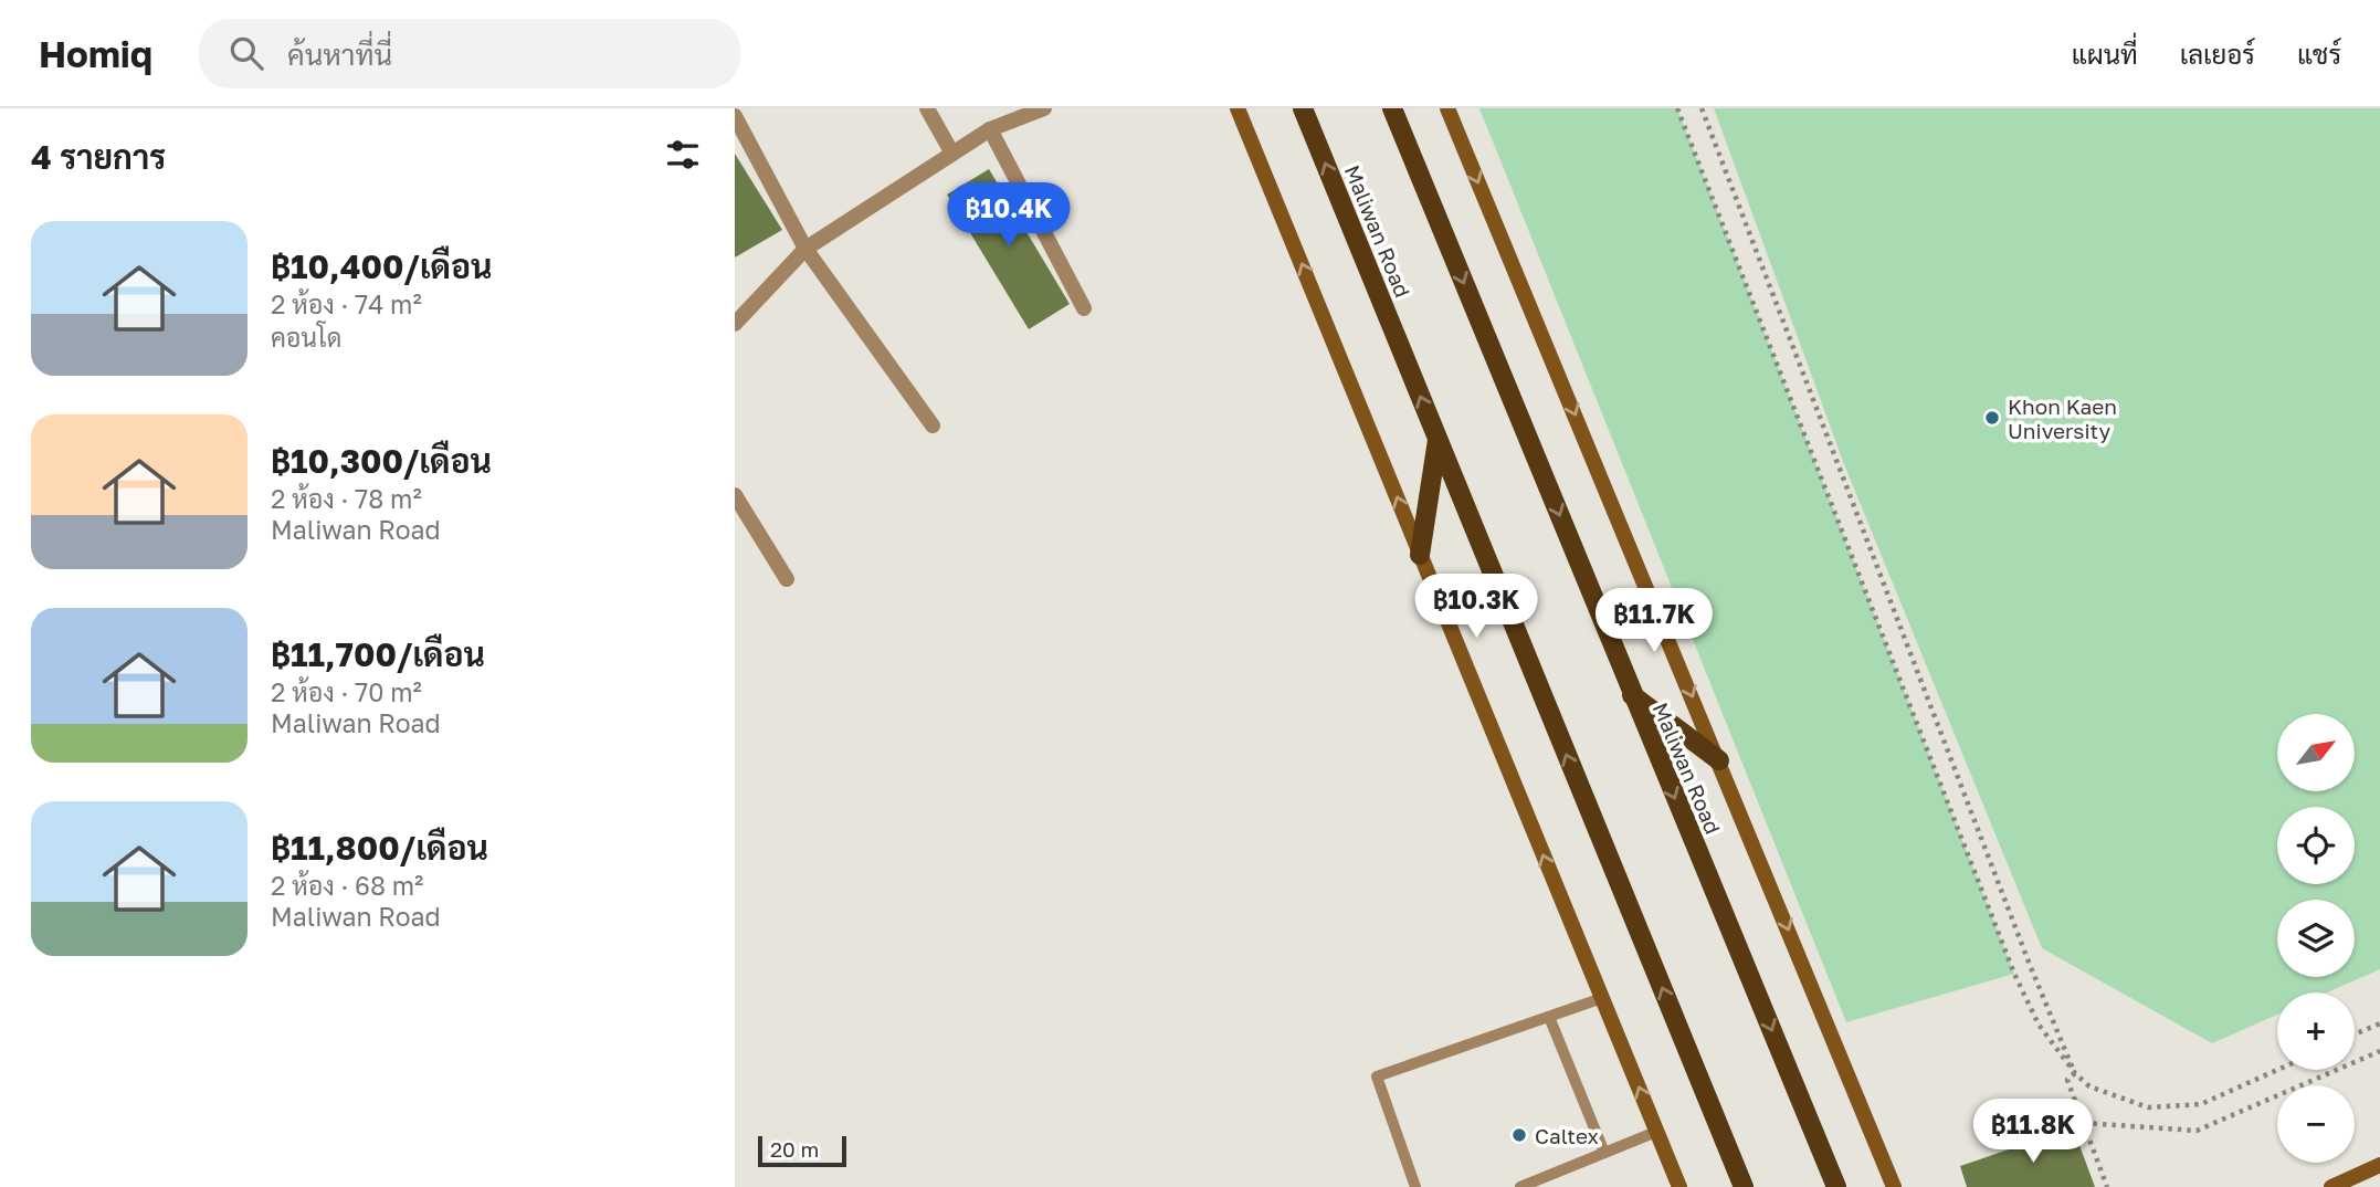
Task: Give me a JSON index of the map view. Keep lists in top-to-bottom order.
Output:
{
  "streets": {
    "main road": ["Maliwan Road"]
  },
  "places": ["Khon Kaen University", "Caltex"],
  "scale_bar": "20 m",
  "north": "top right",
  "page": {
    "header": "Homiq",
    "search": "ค้นหาที่นี่",
    "nav": ["แผนที่", "เลเยอร์", "แชร์"],
    "heading": "4 รายการ",
    "price": [
      "฿10.4K",
      "฿10.3K",
      "฿11.7K",
      "฿11.8K"
    ],
    "list": [
      {
        "name": "฿10,400/เดือน",
        "note": "2 ห้อง · 74 m² · คอนโด"
      },
      {
        "name": "฿10,300/เดือน",
        "note": "2 ห้อง · 78 m² · Maliwan Road"
      },
      {
        "name": "฿11,700/เดือน",
        "note": "2 ห้อง · 70 m² · Maliwan Road"
      },
      {
        "name": "฿11,800/เดือน",
        "note": "2 ห้อง · 68 m² · Maliwan Road"
      }
    ],
    "map_buttons": ["+", "−"],
    "scale": "20 m"
  }
}
